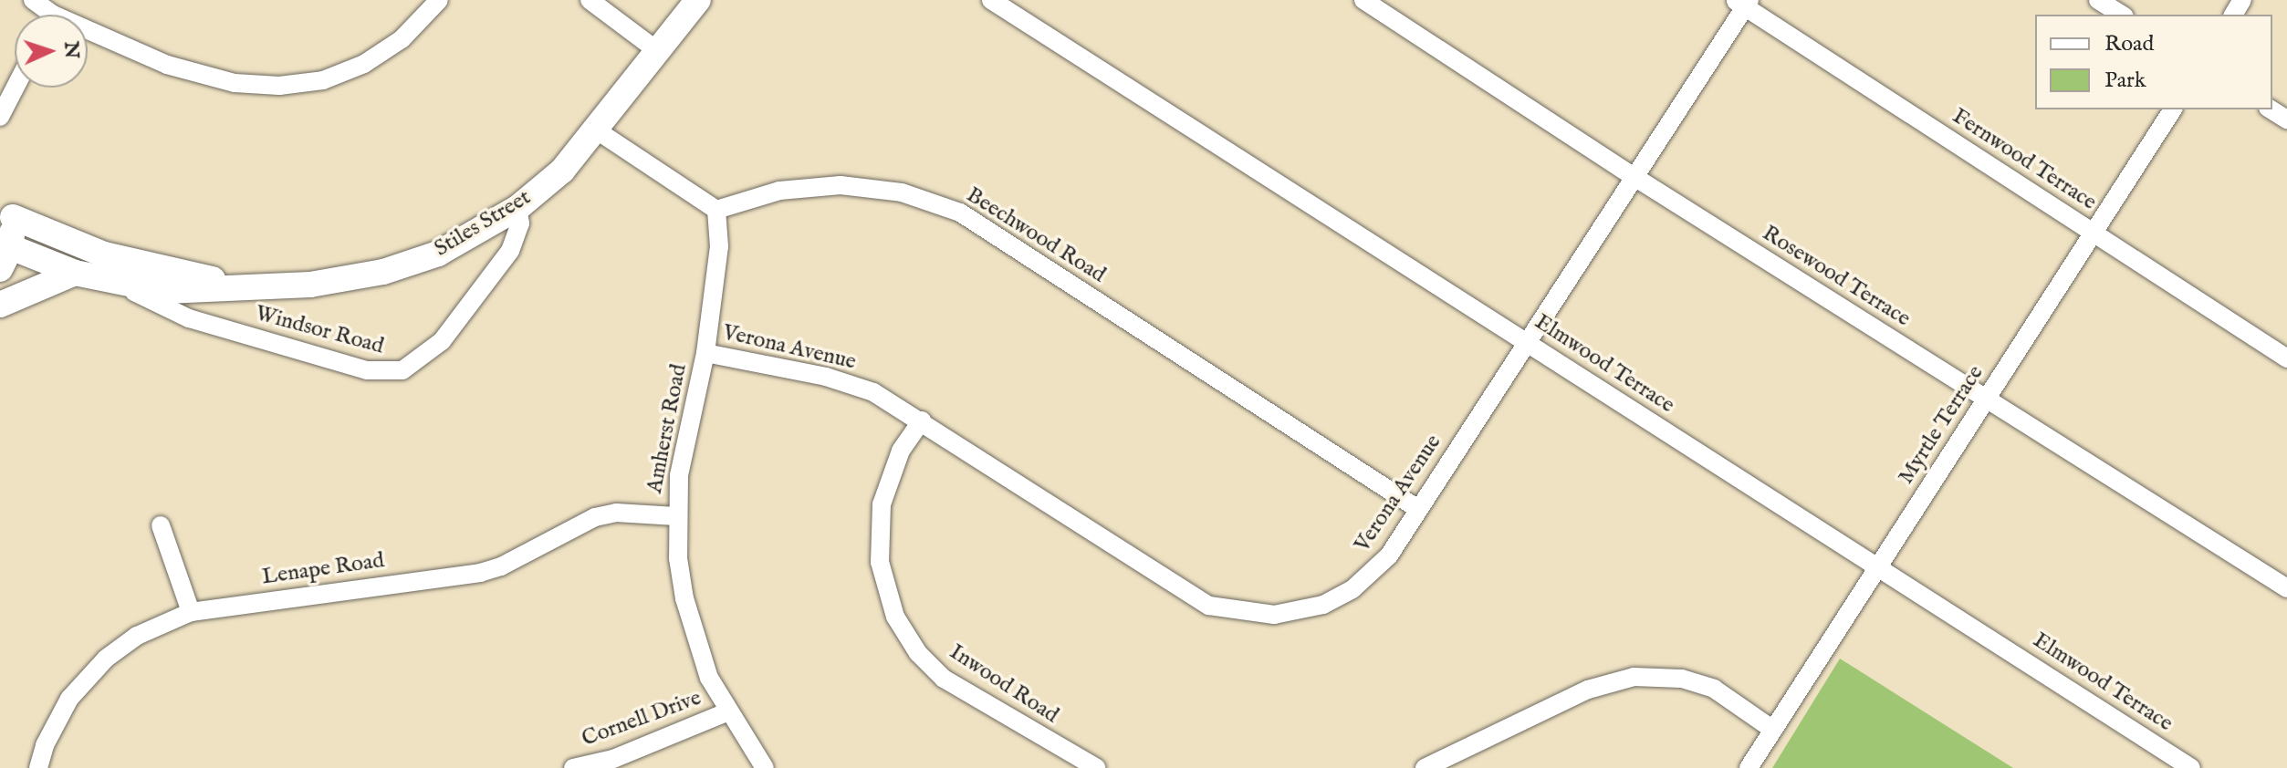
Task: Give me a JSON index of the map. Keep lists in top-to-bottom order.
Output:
{
  "streets": {
    "main road": ["Stiles Street"],
    "street": [
      "Fernwood Terrace",
      "Beechwood Road",
      "Rosewood Terrace",
      "Windsor Road",
      "Verona Avenue",
      "Elmwood Terrace",
      "Myrtle Terrace",
      "Amherst Road",
      "Lenape Road",
      "Inwood Road",
      "Cornell Drive"
    ]
  },
  "crossings": [
    ["Fernwood Terrace", "Verona Avenue"],
    ["Fernwood Terrace", "Myrtle Terrace"],
    ["Stiles Street", "Windsor Road"],
    ["Beechwood Road", "Verona Avenue"],
    ["Beechwood Road", "Amherst Road"],
    ["Rosewood Terrace", "Verona Avenue"],
    ["Rosewood Terrace", "Myrtle Terrace"],
    ["Verona Avenue", "Elmwood Terrace"],
    ["Verona Avenue", "Amherst Road"],
    ["Verona Avenue", "Inwood Road"],
    ["Elmwood Terrace", "Myrtle Terrace"],
    ["Amherst Road", "Lenape Road"],
    ["Amherst Road", "Cornell Drive"]
  ],
  "legend": ["Road", "Park"],
  "north": "right"
}
